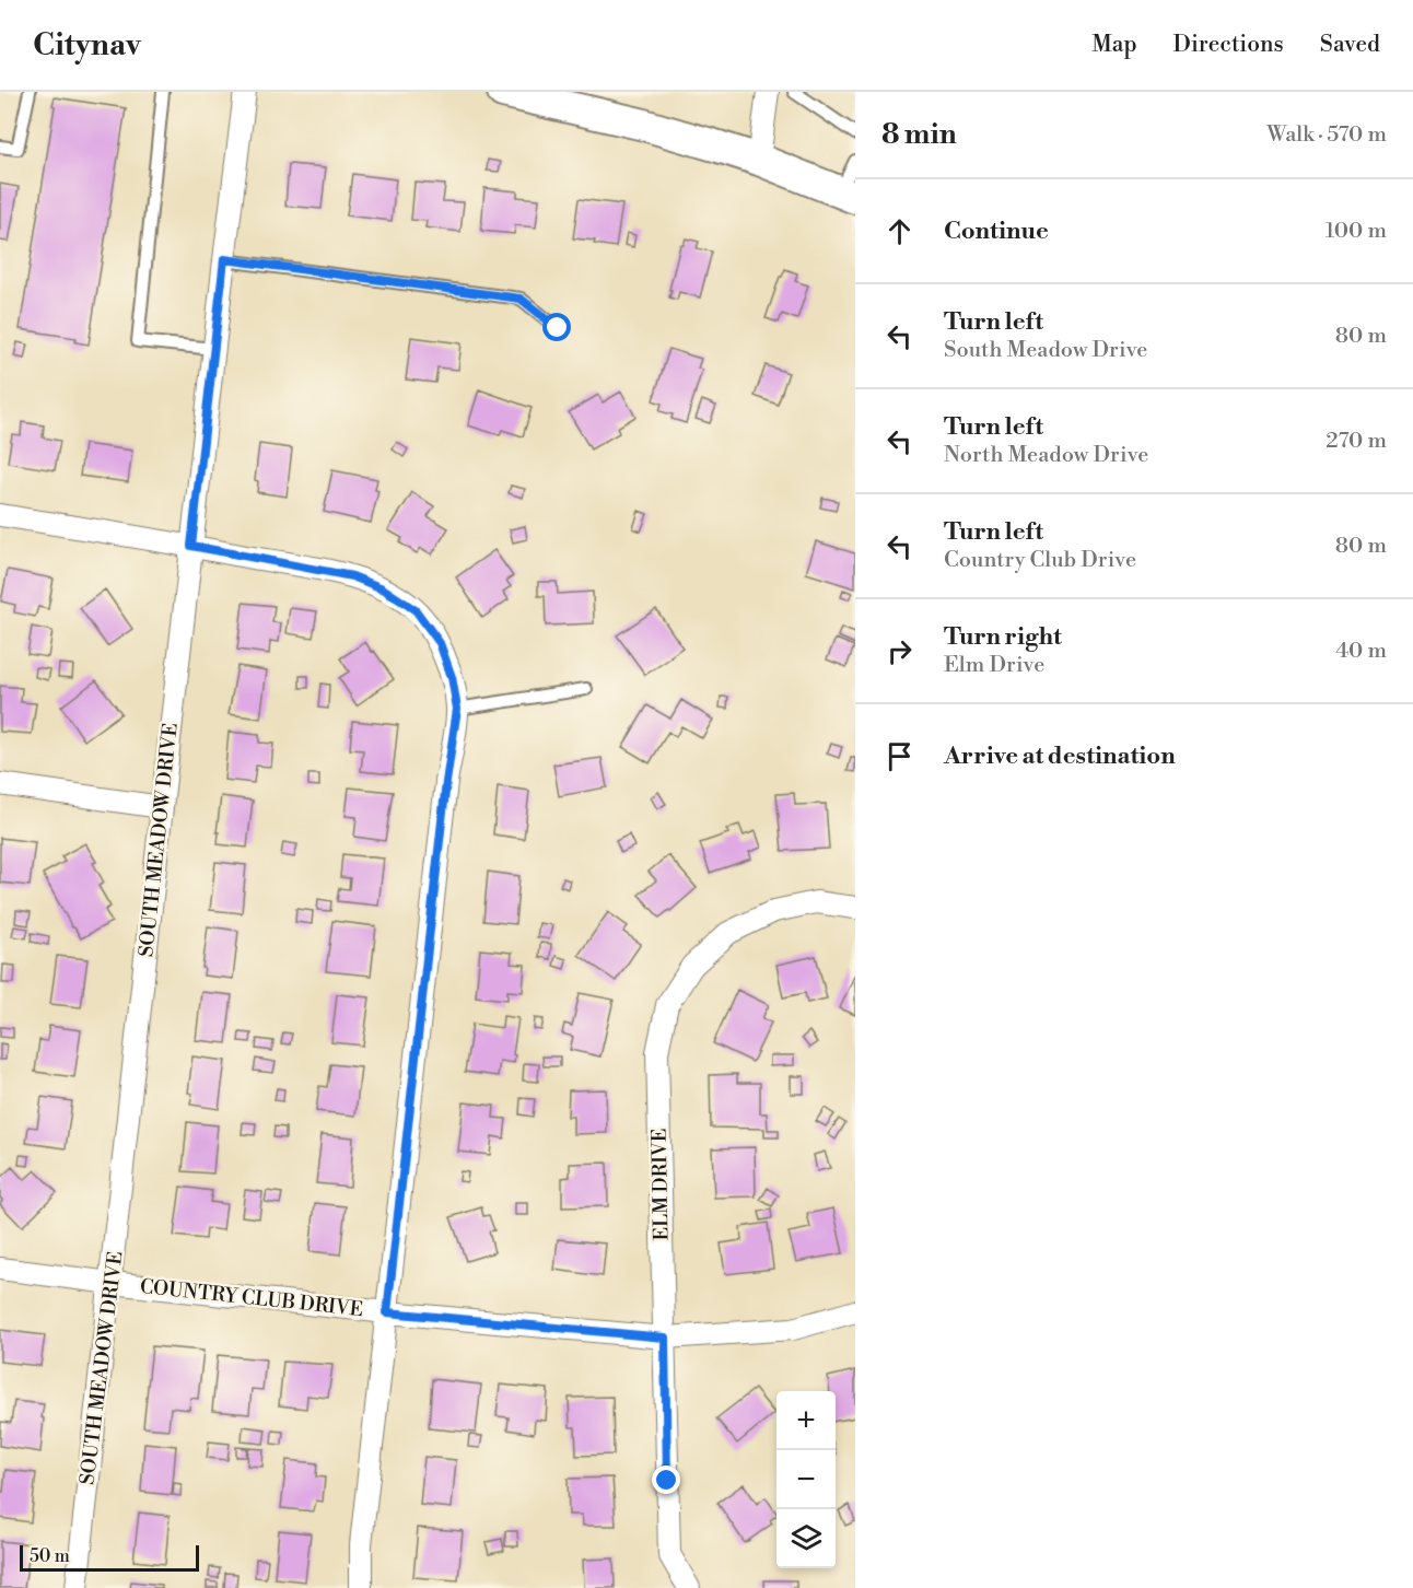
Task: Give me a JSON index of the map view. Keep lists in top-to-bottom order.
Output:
{
  "streets": {
    "street": ["SOUTH MEADOW DRIVE", "ELM DRIVE", "COUNTRY CLUB DRIVE"]
  },
  "crossings": [
    ["SOUTH MEADOW DRIVE", "COUNTRY CLUB DRIVE"],
    ["ELM DRIVE", "COUNTRY CLUB DRIVE"]
  ],
  "scale_bar": "50 m",
  "page": {
    "header": "Citynav",
    "nav": ["Map", "Directions", "Saved"],
    "heading": ["8 min", "Walk · 570 m"],
    "list": [
      ["Continue", "100 m"],
      ["Turn left", "South Meadow Drive", "80 m"],
      ["Turn left", "North Meadow Drive", "270 m"],
      ["Turn left", "Country Club Drive", "80 m"],
      ["Turn right", "Elm Drive", "40 m"],
      "Arrive at destination"
    ],
    "map_buttons": ["+", "−"],
    "scale": "50 m"
  }
}
